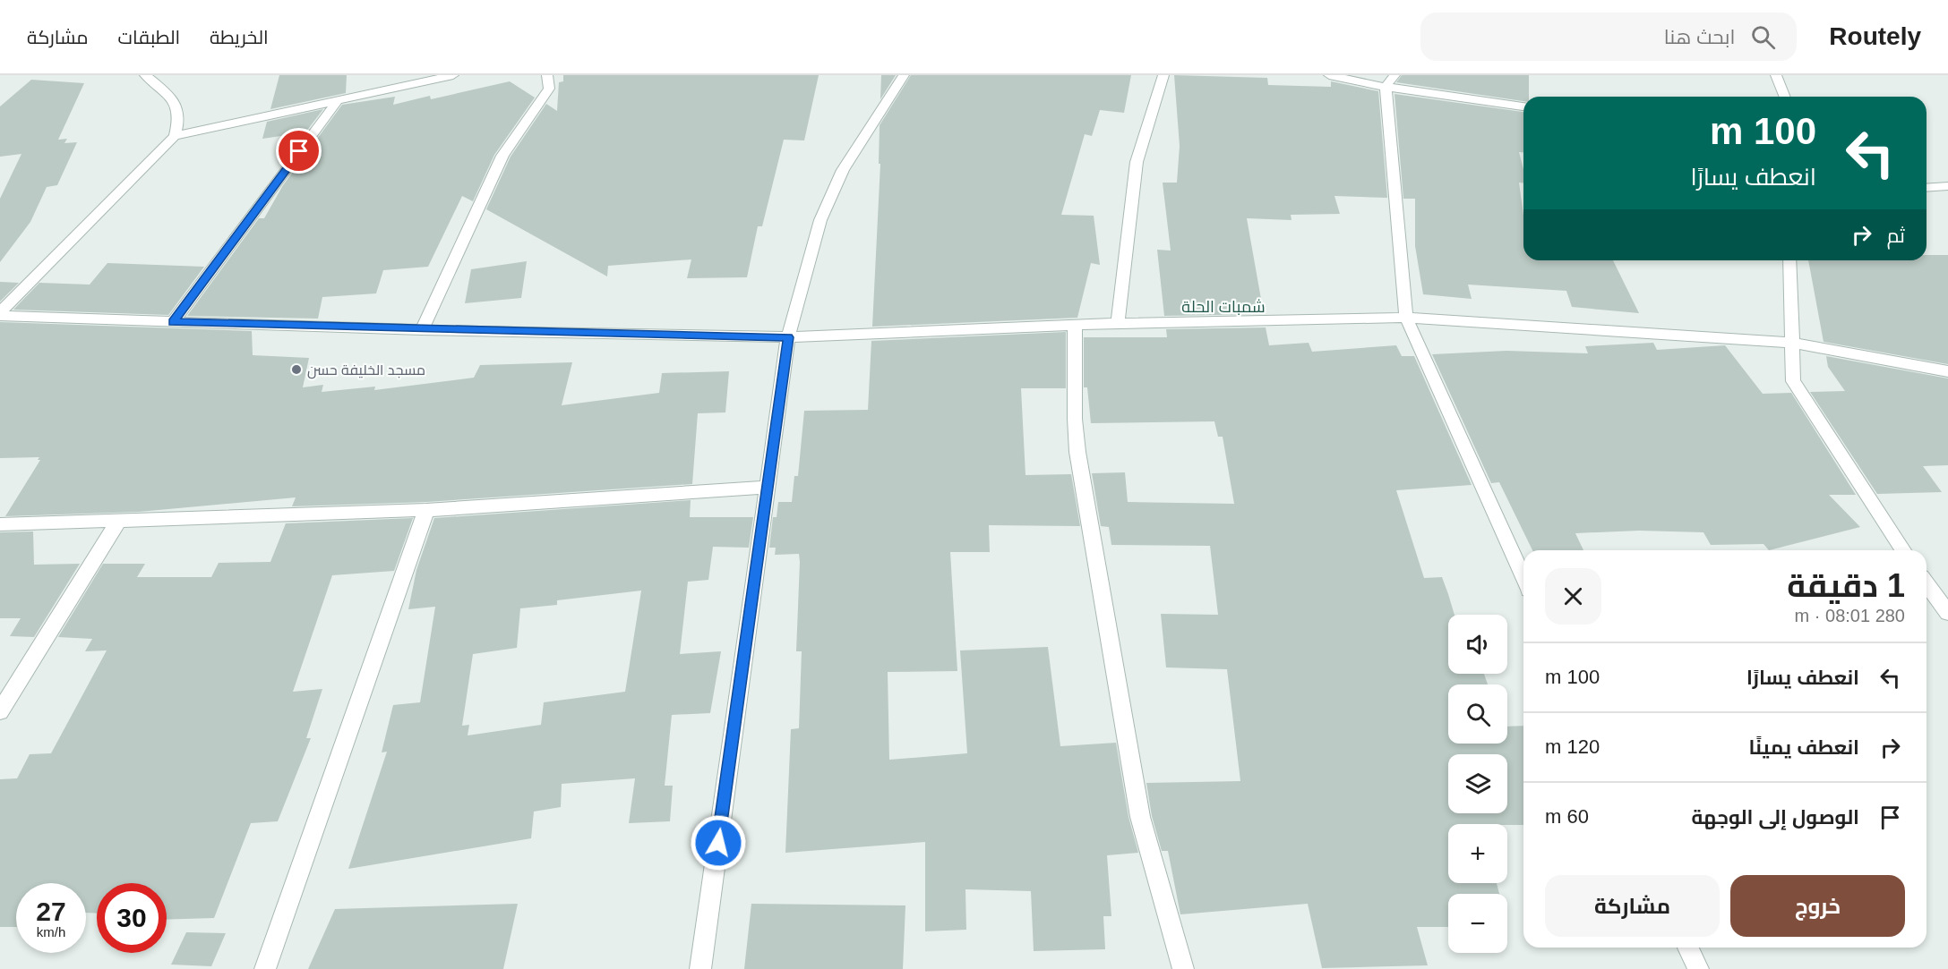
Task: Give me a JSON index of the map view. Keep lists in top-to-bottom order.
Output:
{
  "districts": ["شمبات الحلة"],
  "places": ["مسجد الخليفة حسن"],
  "page": {
    "header": "Routely",
    "search": "ابحث هنا",
    "nav": ["الخريطة", "الطبقات", "مشاركة"],
    "turn": ["100 m", "انعطف يسارًا"],
    "then": "ثم",
    "heading": ["1 دقيقة", "280 m · 08:01"],
    "map_buttons": ["+", "−"],
    "list": [
      {
        "name": "انعطف يسارًا",
        "value": "100 m"
      },
      {
        "name": "انعطف يمينًا",
        "value": "120 m"
      },
      {
        "name": "الوصول إلى الوجهة",
        "value": "60 m"
      }
    ],
    "buttons": ["خروج", "مشاركة"],
    "speed": "27 km/h",
    "limit": "30"
  }
}
